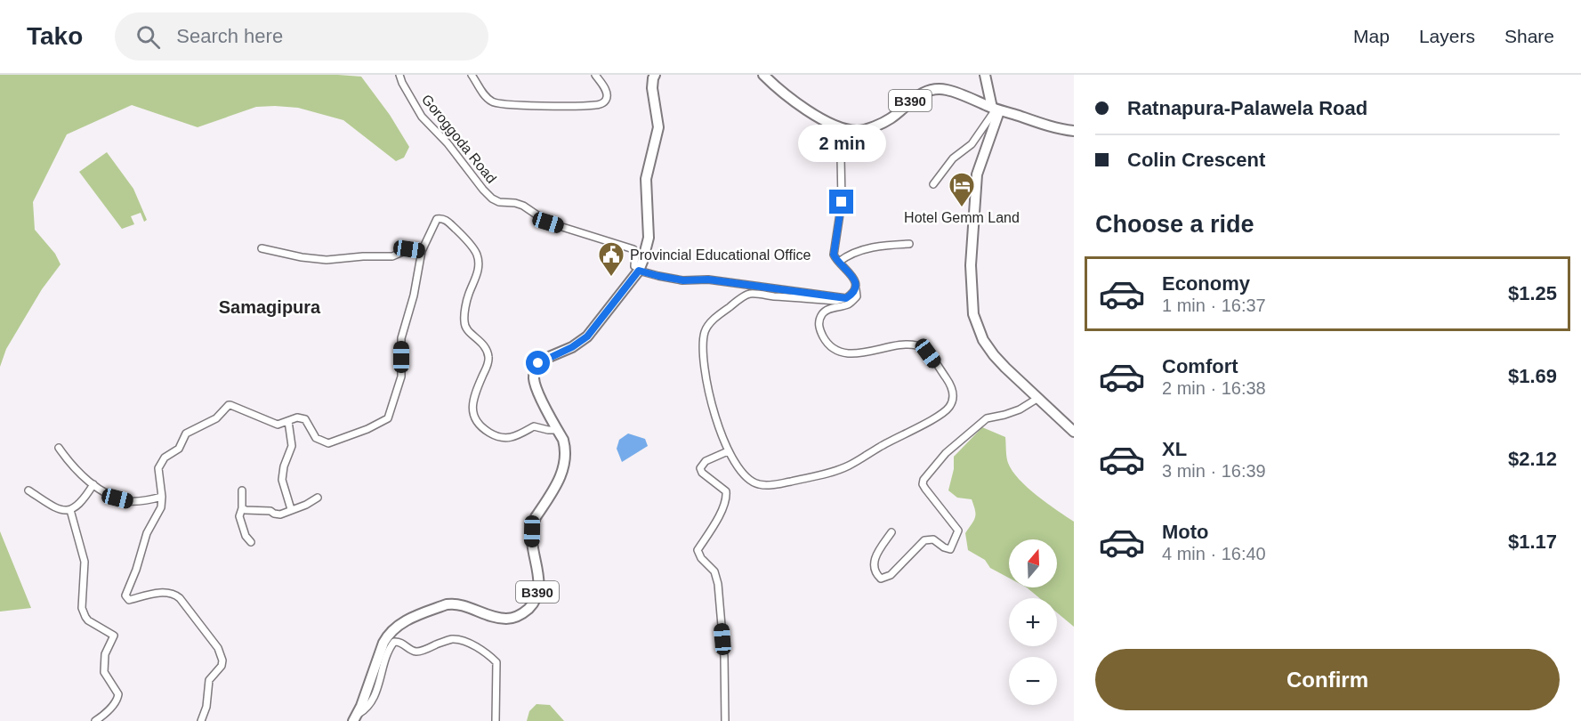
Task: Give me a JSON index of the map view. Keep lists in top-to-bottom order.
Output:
{
  "streets": {
    "main road": ["B390"],
    "street": ["Goroggoda Road"]
  },
  "crossings": [
    ["B390", "Goroggoda Road"]
  ],
  "districts": ["Samagipura"],
  "places": {
    "hotel": ["Hotel Gemm Land"],
    "public building": ["Provincial Educational Office"]
  },
  "north": "top",
  "page": {
    "header": "Tako",
    "search": "Search here",
    "nav": ["Map", "Layers", "Share"],
    "banner": ["Ratnapura-Palawela Road", "Colin Crescent"],
    "bubble": "2 min",
    "heading": "Choose a ride",
    "list": [
      {
        "name": "Economy",
        "note": "1 min · 16:37",
        "value": "$1.25"
      },
      {
        "name": "Comfort",
        "note": "2 min · 16:38",
        "value": "$1.69"
      },
      {
        "name": "XL",
        "note": "3 min · 16:39",
        "value": "$2.12"
      },
      {
        "name": "Moto",
        "note": "4 min · 16:40",
        "value": "$1.17"
      }
    ],
    "map_buttons": ["+", "−"],
    "buttons": "Confirm"
  }
}
